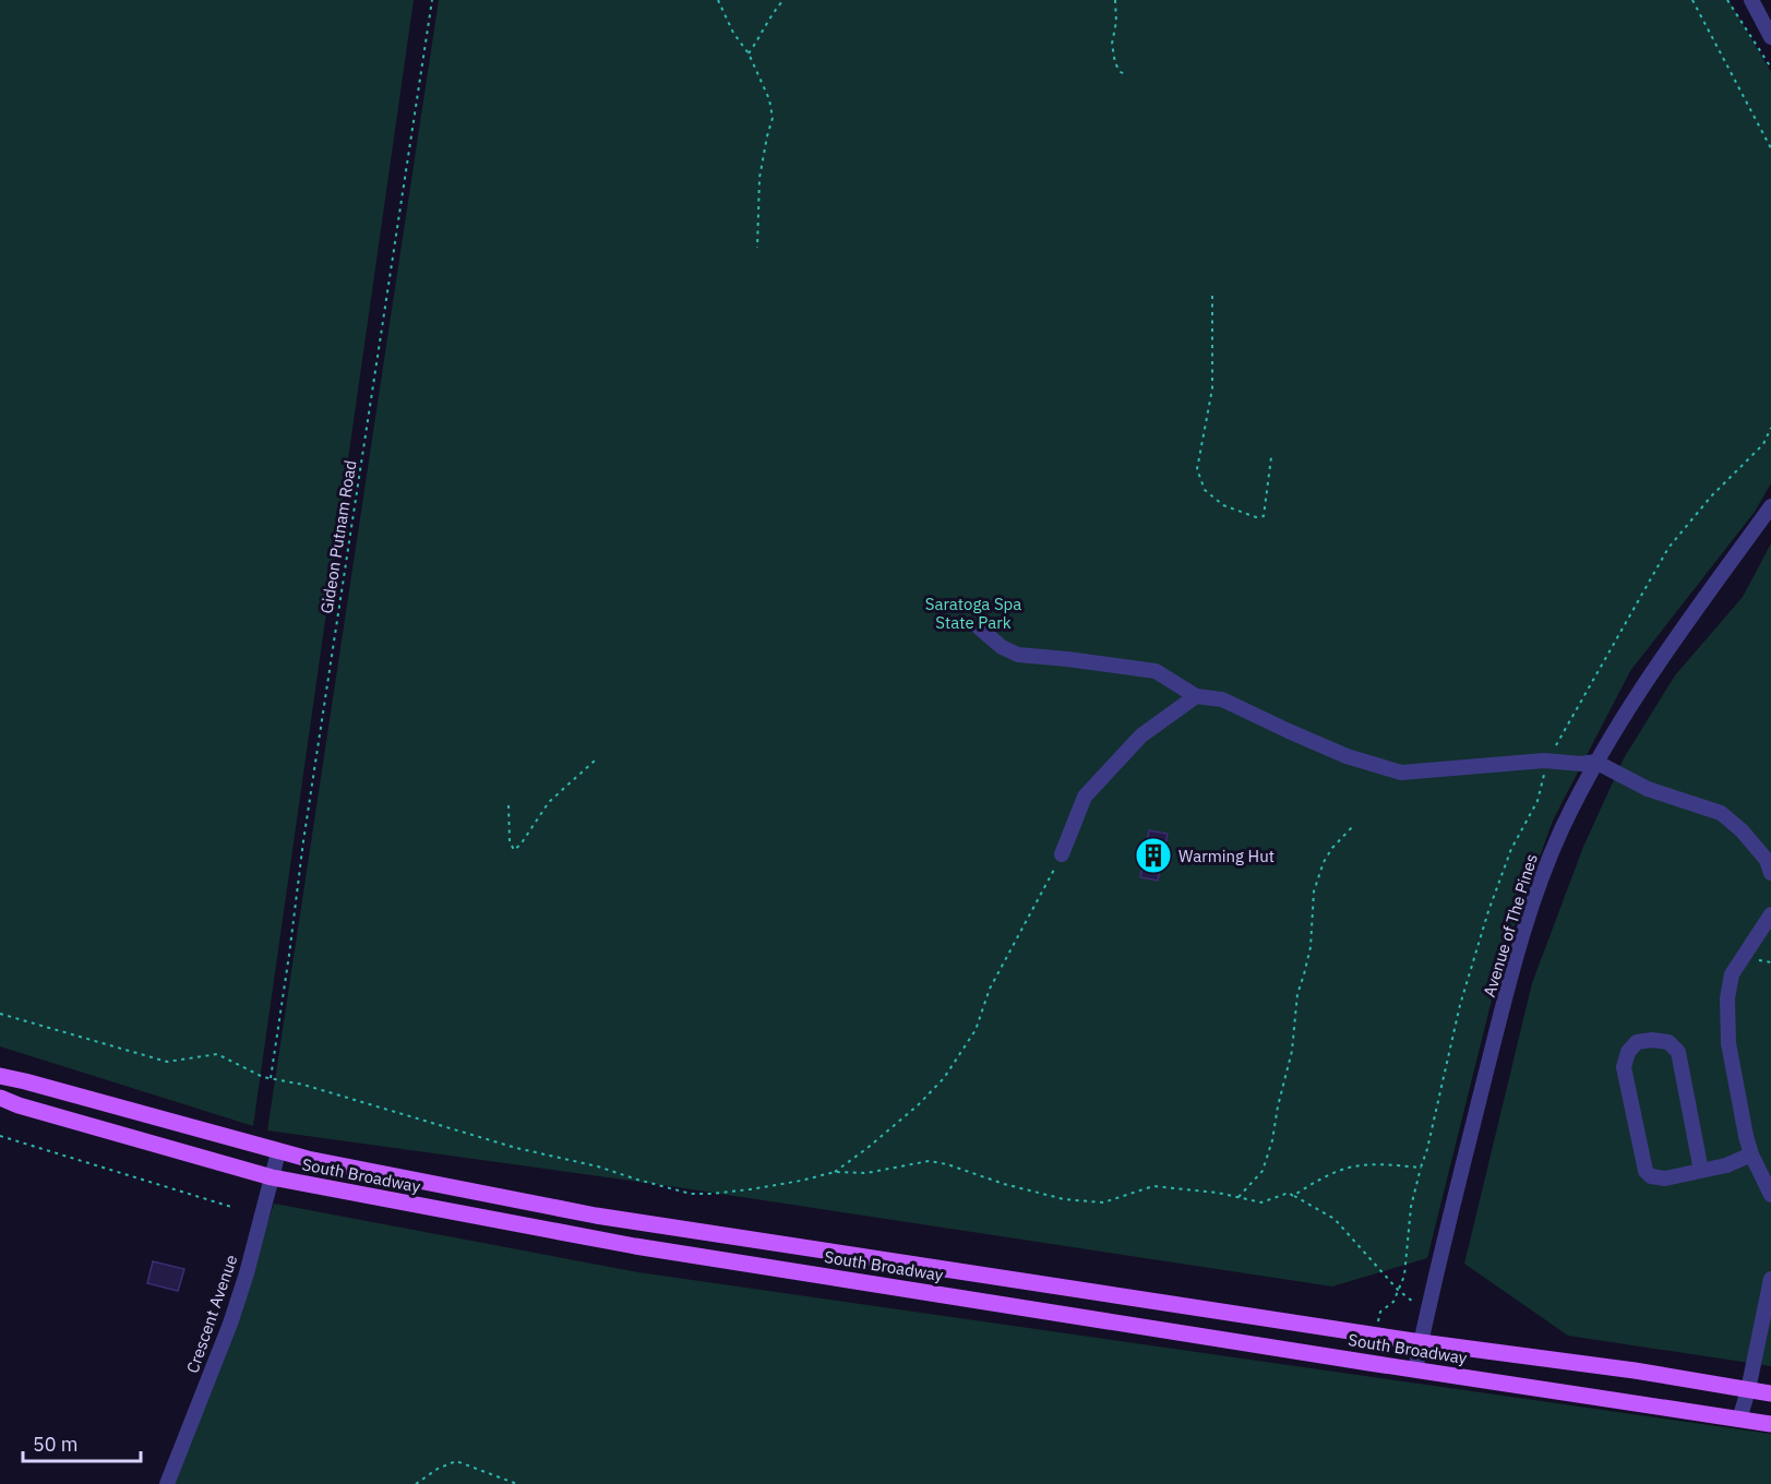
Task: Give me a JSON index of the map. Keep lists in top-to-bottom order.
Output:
{
  "streets": {
    "main road": ["South Broadway"],
    "street": ["Avenue of The Pines", "Crescent Avenue"],
    "path": ["Gideon Putnam Road"]
  },
  "crossings": [
    ["Avenue of The Pines", "South Broadway"],
    ["South Broadway", "Crescent Avenue"]
  ],
  "parks": ["Saratoga Spa State Park"],
  "places": {
    "building": ["Warming Hut"]
  },
  "scale_bar": "50 m"
}
